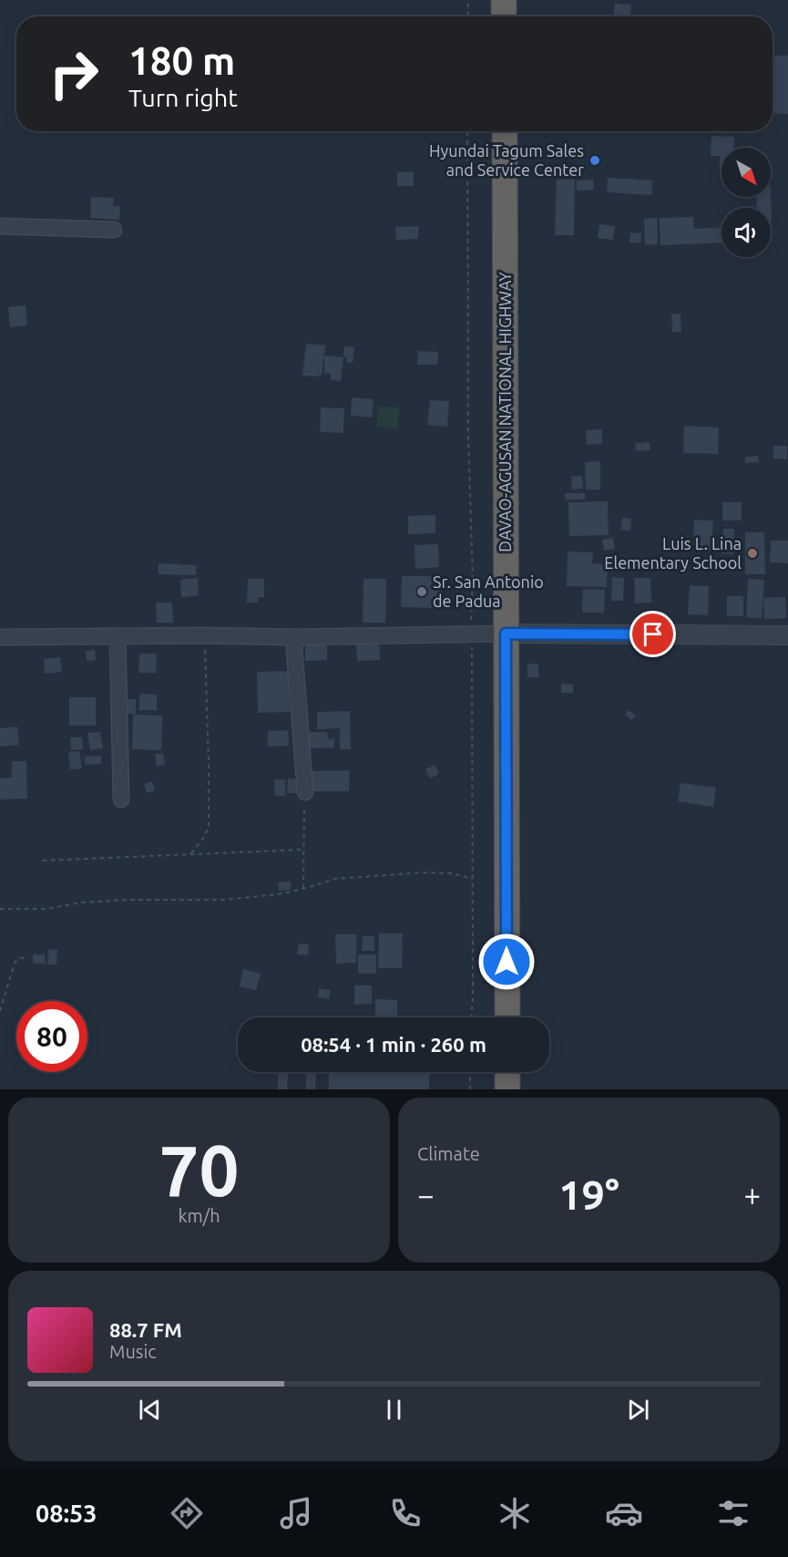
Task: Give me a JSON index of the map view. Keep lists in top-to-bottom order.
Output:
{
  "streets": {
    "highway": ["DAVAO-AGUSAN NATIONAL HIGHWAY"]
  },
  "places": ["Hyundai Tagum Sales and Service Center", "Luis L. Lina Elementary School", "Sr. San Antonio de Padua"],
  "north": "bottom right",
  "page": {
    "turn": ["180 m", "Turn right"],
    "limit": "80",
    "trip": "08:54 · 1 min · 260 m",
    "tile": [
      ["70", "km/h"],
      "Climate"
    ],
    "heat": ["−", "19°", "+"],
    "song": ["88.7 FM", "Music"],
    "tabs": "08:53"
  }
}
